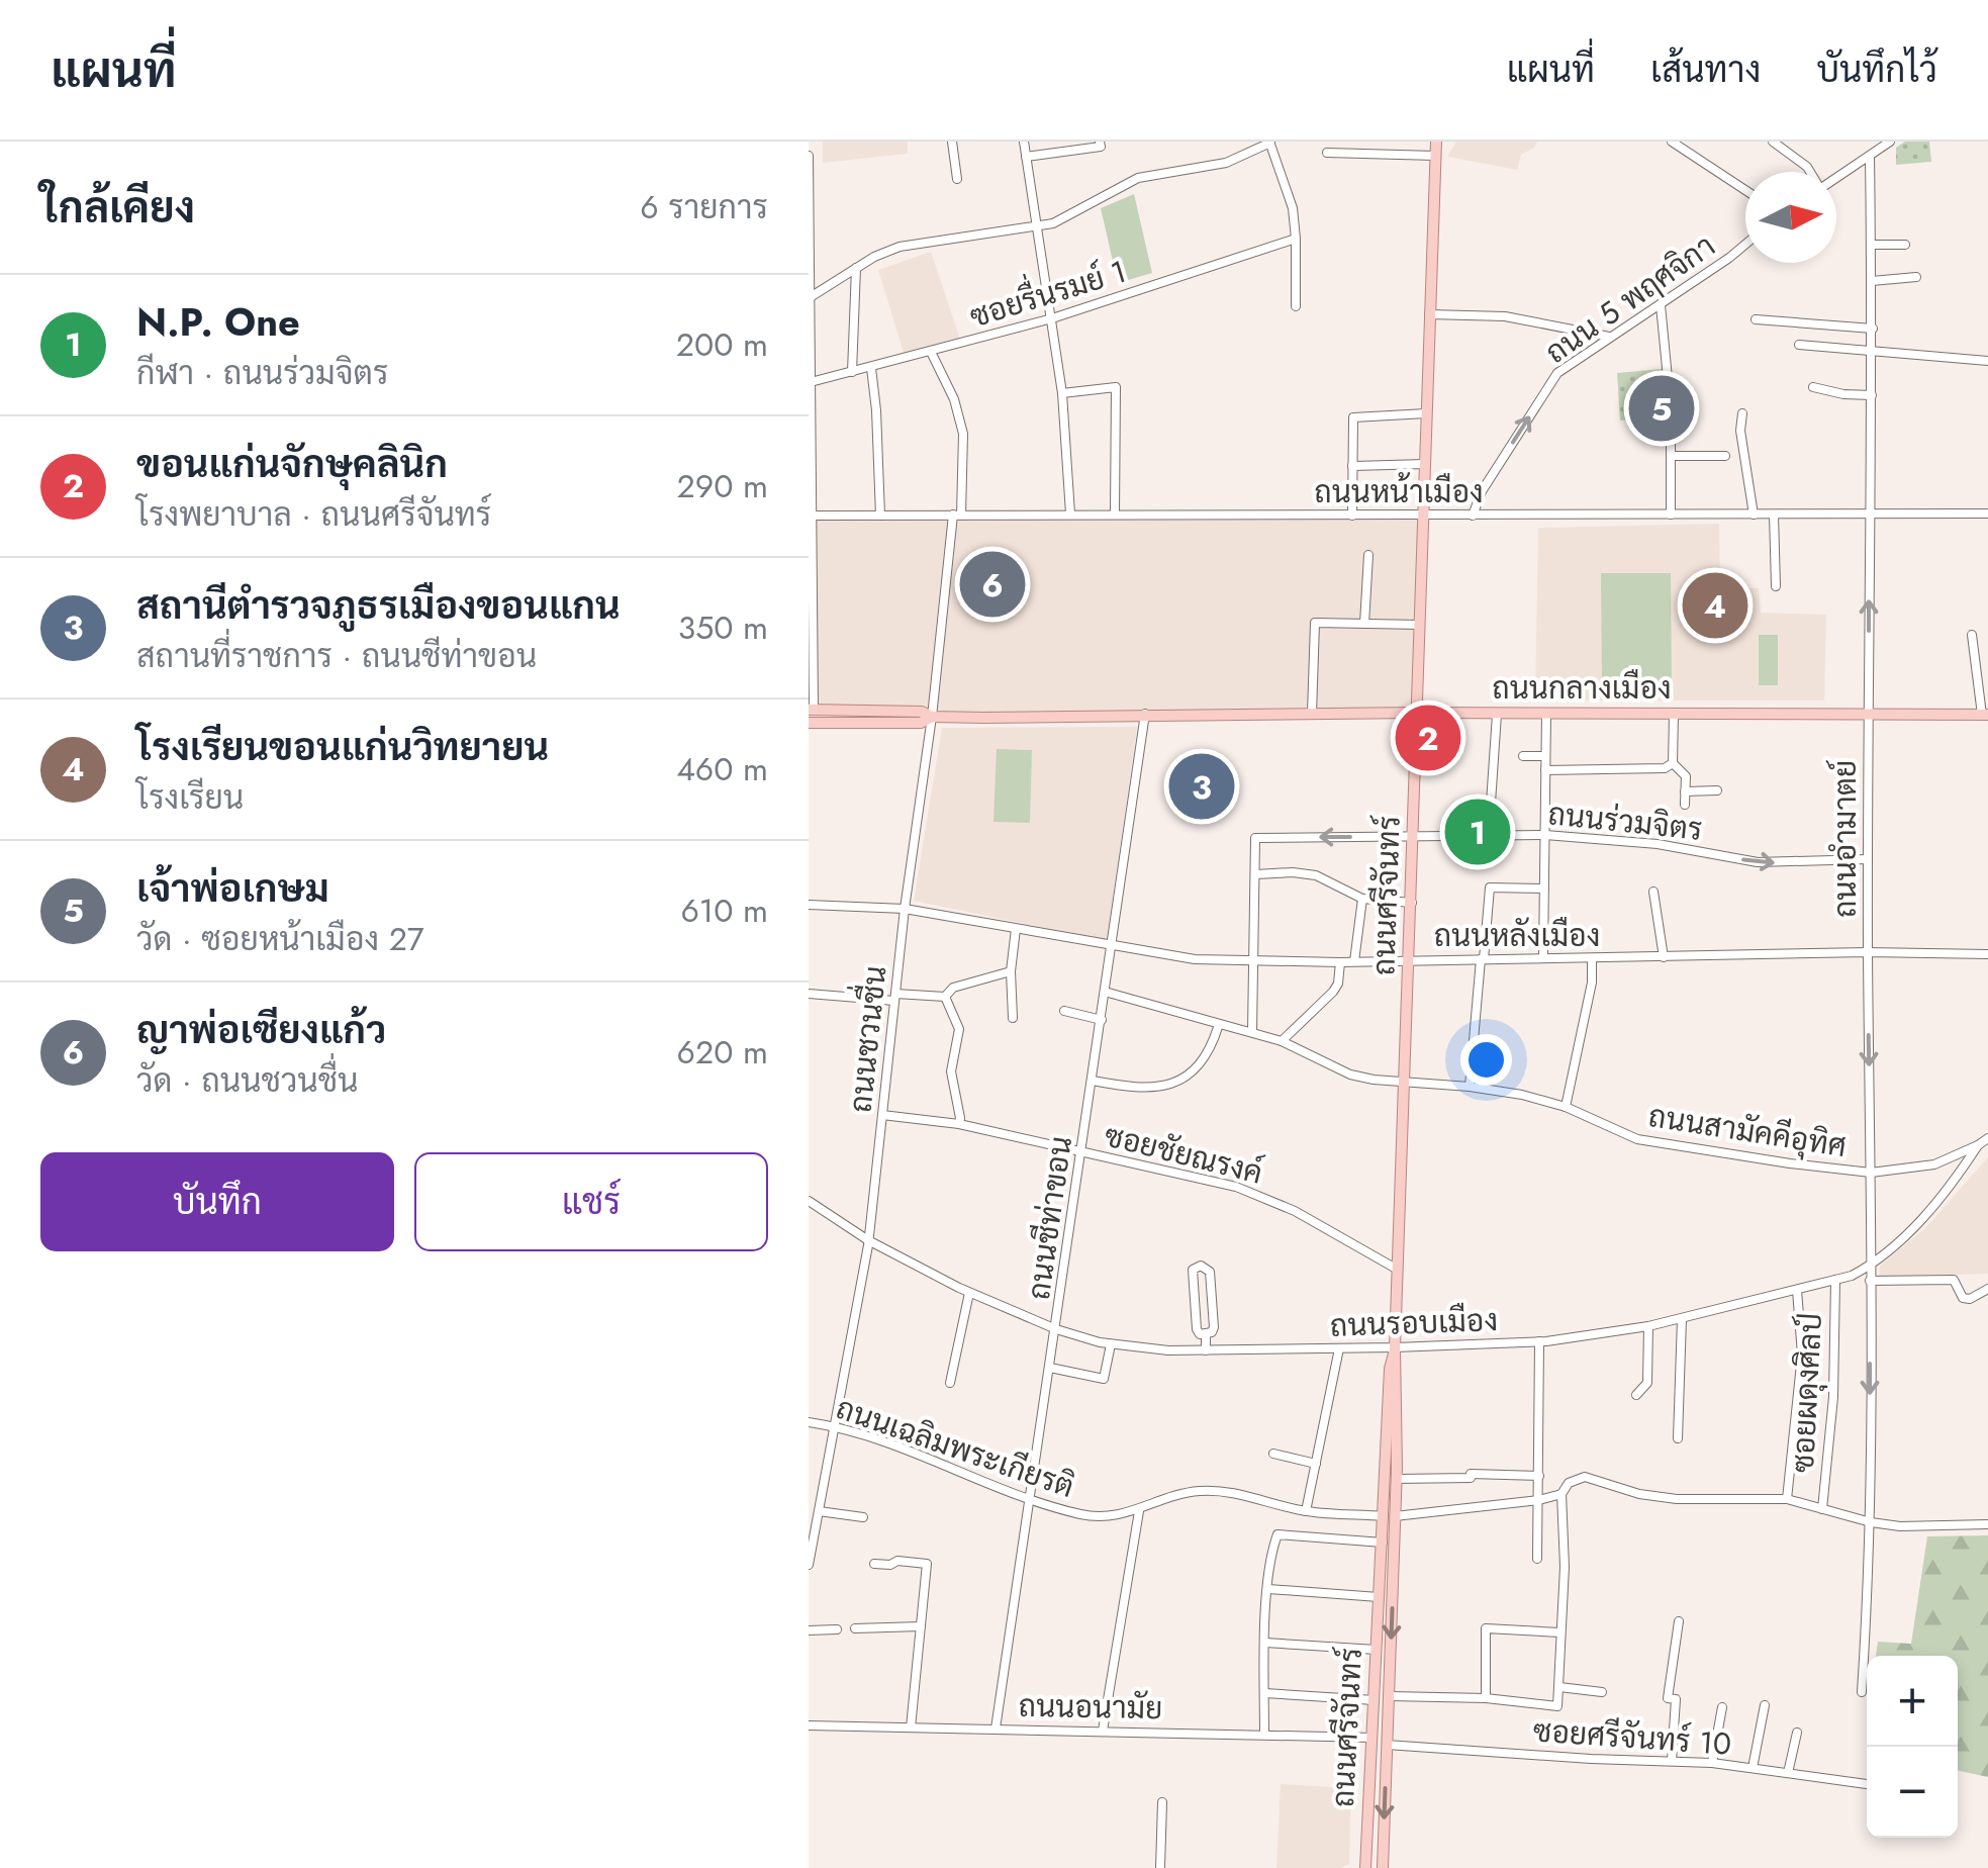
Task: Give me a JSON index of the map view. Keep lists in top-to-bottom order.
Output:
{
  "streets": {
    "main road": ["ถนนกลางเมือง", "ถนนศรีจันทร์"],
    "street": [
      "ซอยรื่นรมย์ 1",
      "ถนน 5 พฤศจิกา",
      "ถนนหน้าเมือง",
      "ถนนร่วมจิตร",
      "ถนนอำมาตย์",
      "ถนนหลังเมือง",
      "ถนนชวนชื่น",
      "ถนนสามัคคีอุทิศ",
      "ซอยชัยณรงค์",
      "ถนนชีท่าขอน",
      "ถนนรอบเมือง",
      "ซอยผดุงศิลป์",
      "ถนนเฉลิมพระเกียรติ",
      "ถนนอนามัย",
      "ซอยศรีจันทร์ 10"
    ]
  },
  "crossings": [
    ["ซอยรื่นรมย์ 1", "ถนนชวนชื่น"],
    ["ถนน 5 พฤศจิกา", "ถนนหน้าเมือง"],
    ["ถนนหน้าเมือง", "ถนนอำมาตย์"],
    ["ถนนหน้าเมือง", "ถนนศรีจันทร์"],
    ["ถนนหน้าเมือง", "ถนนชวนชื่น"],
    ["ถนนกลางเมือง", "ถนนอำมาตย์"],
    ["ถนนกลางเมือง", "ถนนศรีจันทร์"],
    ["ถนนกลางเมือง", "ถนนชวนชื่น"],
    ["ถนนกลางเมือง", "ถนนชีท่าขอน"],
    ["ถนนร่วมจิตร", "ถนนอำมาตย์"],
    ["ถนนร่วมจิตร", "ถนนศรีจันทร์"],
    ["ถนนอำมาตย์", "ถนนหลังเมือง"],
    ["ถนนอำมาตย์", "ถนนสามัคคีอุทิศ"],
    ["ถนนอำมาตย์", "ถนนรอบเมือง"],
    ["ถนนอำมาตย์", "ถนนเฉลิมพระเกียรติ"],
    ["ถนนศรีจันทร์", "ถนนหลังเมือง"],
    ["ถนนศรีจันทร์", "ถนนสามัคคีอุทิศ"],
    ["ถนนศรีจันทร์", "ซอยชัยณรงค์"],
    ["ถนนศรีจันทร์", "ถนนรอบเมือง"],
    ["ถนนศรีจันทร์", "ถนนเฉลิมพระเกียรติ"],
    ["ถนนศรีจันทร์", "ถนนอนามัย"],
    ["ถนนศรีจันทร์", "ซอยศรีจันทร์ 10"],
    ["ถนนหลังเมือง", "ถนนชวนชื่น"],
    ["ถนนหลังเมือง", "ถนนชีท่าขอน"],
    ["ถนนชวนชื่น", "ซอยชัยณรงค์"],
    ["ถนนชวนชื่น", "ถนนรอบเมือง"],
    ["ถนนชวนชื่น", "ถนนเฉลิมพระเกียรติ"],
    ["ถนนสามัคคีอุทิศ", "ถนนชีท่าขอน"],
    ["ถนนสามัคคีอุทิศ", "ถนนรอบเมือง"],
    ["ซอยชัยณรงค์", "ถนนชีท่าขอน"],
    ["ถนนชีท่าขอน", "ถนนรอบเมือง"],
    ["ถนนชีท่าขอน", "ถนนเฉลิมพระเกียรติ"],
    ["ถนนชีท่าขอน", "ถนนอนามัย"],
    ["ถนนรอบเมือง", "ซอยผดุงศิลป์"],
    ["ซอยผดุงศิลป์", "ถนนเฉลิมพระเกียรติ"]
  ],
  "one_way": ["ถนน 5 พฤศจิกา"],
  "north": "right",
  "page": {
    "header": "แผนที่",
    "nav": ["แผนที่", "เส้นทาง", "บันทึกไว้"],
    "heading": ["ใกล้เคียง", "6 รายการ"],
    "list": [
      {
        "mark": "1",
        "name": "N.P. One",
        "note": "กีฬา · ถนนร่วมจิตร",
        "value": "200 m"
      },
      {
        "mark": "2",
        "name": "ขอนแก่นจักษุคลินิก",
        "note": "โรงพยาบาล · ถนนศรีจันทร์",
        "value": "290 m"
      },
      {
        "mark": "3",
        "name": "สถานีตำรวจภูธรเมืองขอนแกน",
        "note": "สถานที่ราชการ · ถนนชีท่าขอน",
        "value": "350 m"
      },
      {
        "mark": "4",
        "name": "โรงเรียนขอนแก่นวิทยายน",
        "note": "โรงเรียน",
        "value": "460 m"
      },
      {
        "mark": "5",
        "name": "เจ้าพ่อเกษม",
        "note": "วัด · ซอยหน้าเมือง 27",
        "value": "610 m"
      },
      {
        "mark": "6",
        "name": "ญาพ่อเซียงแก้ว",
        "note": "วัด · ถนนชวนชื่น",
        "value": "620 m"
      }
    ],
    "pins": [
      "5",
      "6",
      "4",
      "2",
      "3",
      "1"
    ],
    "buttons": ["บันทึก", "แชร์"],
    "map_buttons": ["+", "−"]
  }
}
